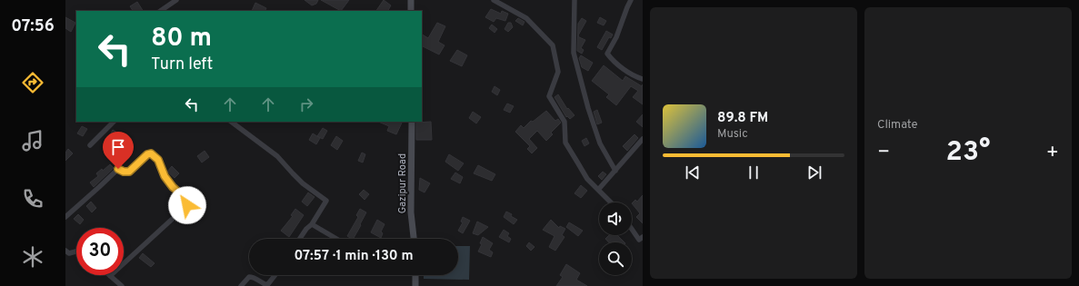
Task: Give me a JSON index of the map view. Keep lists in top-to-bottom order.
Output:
{
  "streets": {
    "street": ["Gazipur Road"]
  },
  "page": {
    "tabs": "07:56",
    "tile": "Climate",
    "turn": ["80 m", "Turn left"],
    "song": ["89.8 FM", "Music"],
    "heat": ["−", "23°", "+"],
    "limit": "30",
    "trip": "07:57 · 1 min · 130 m"
  }
}
